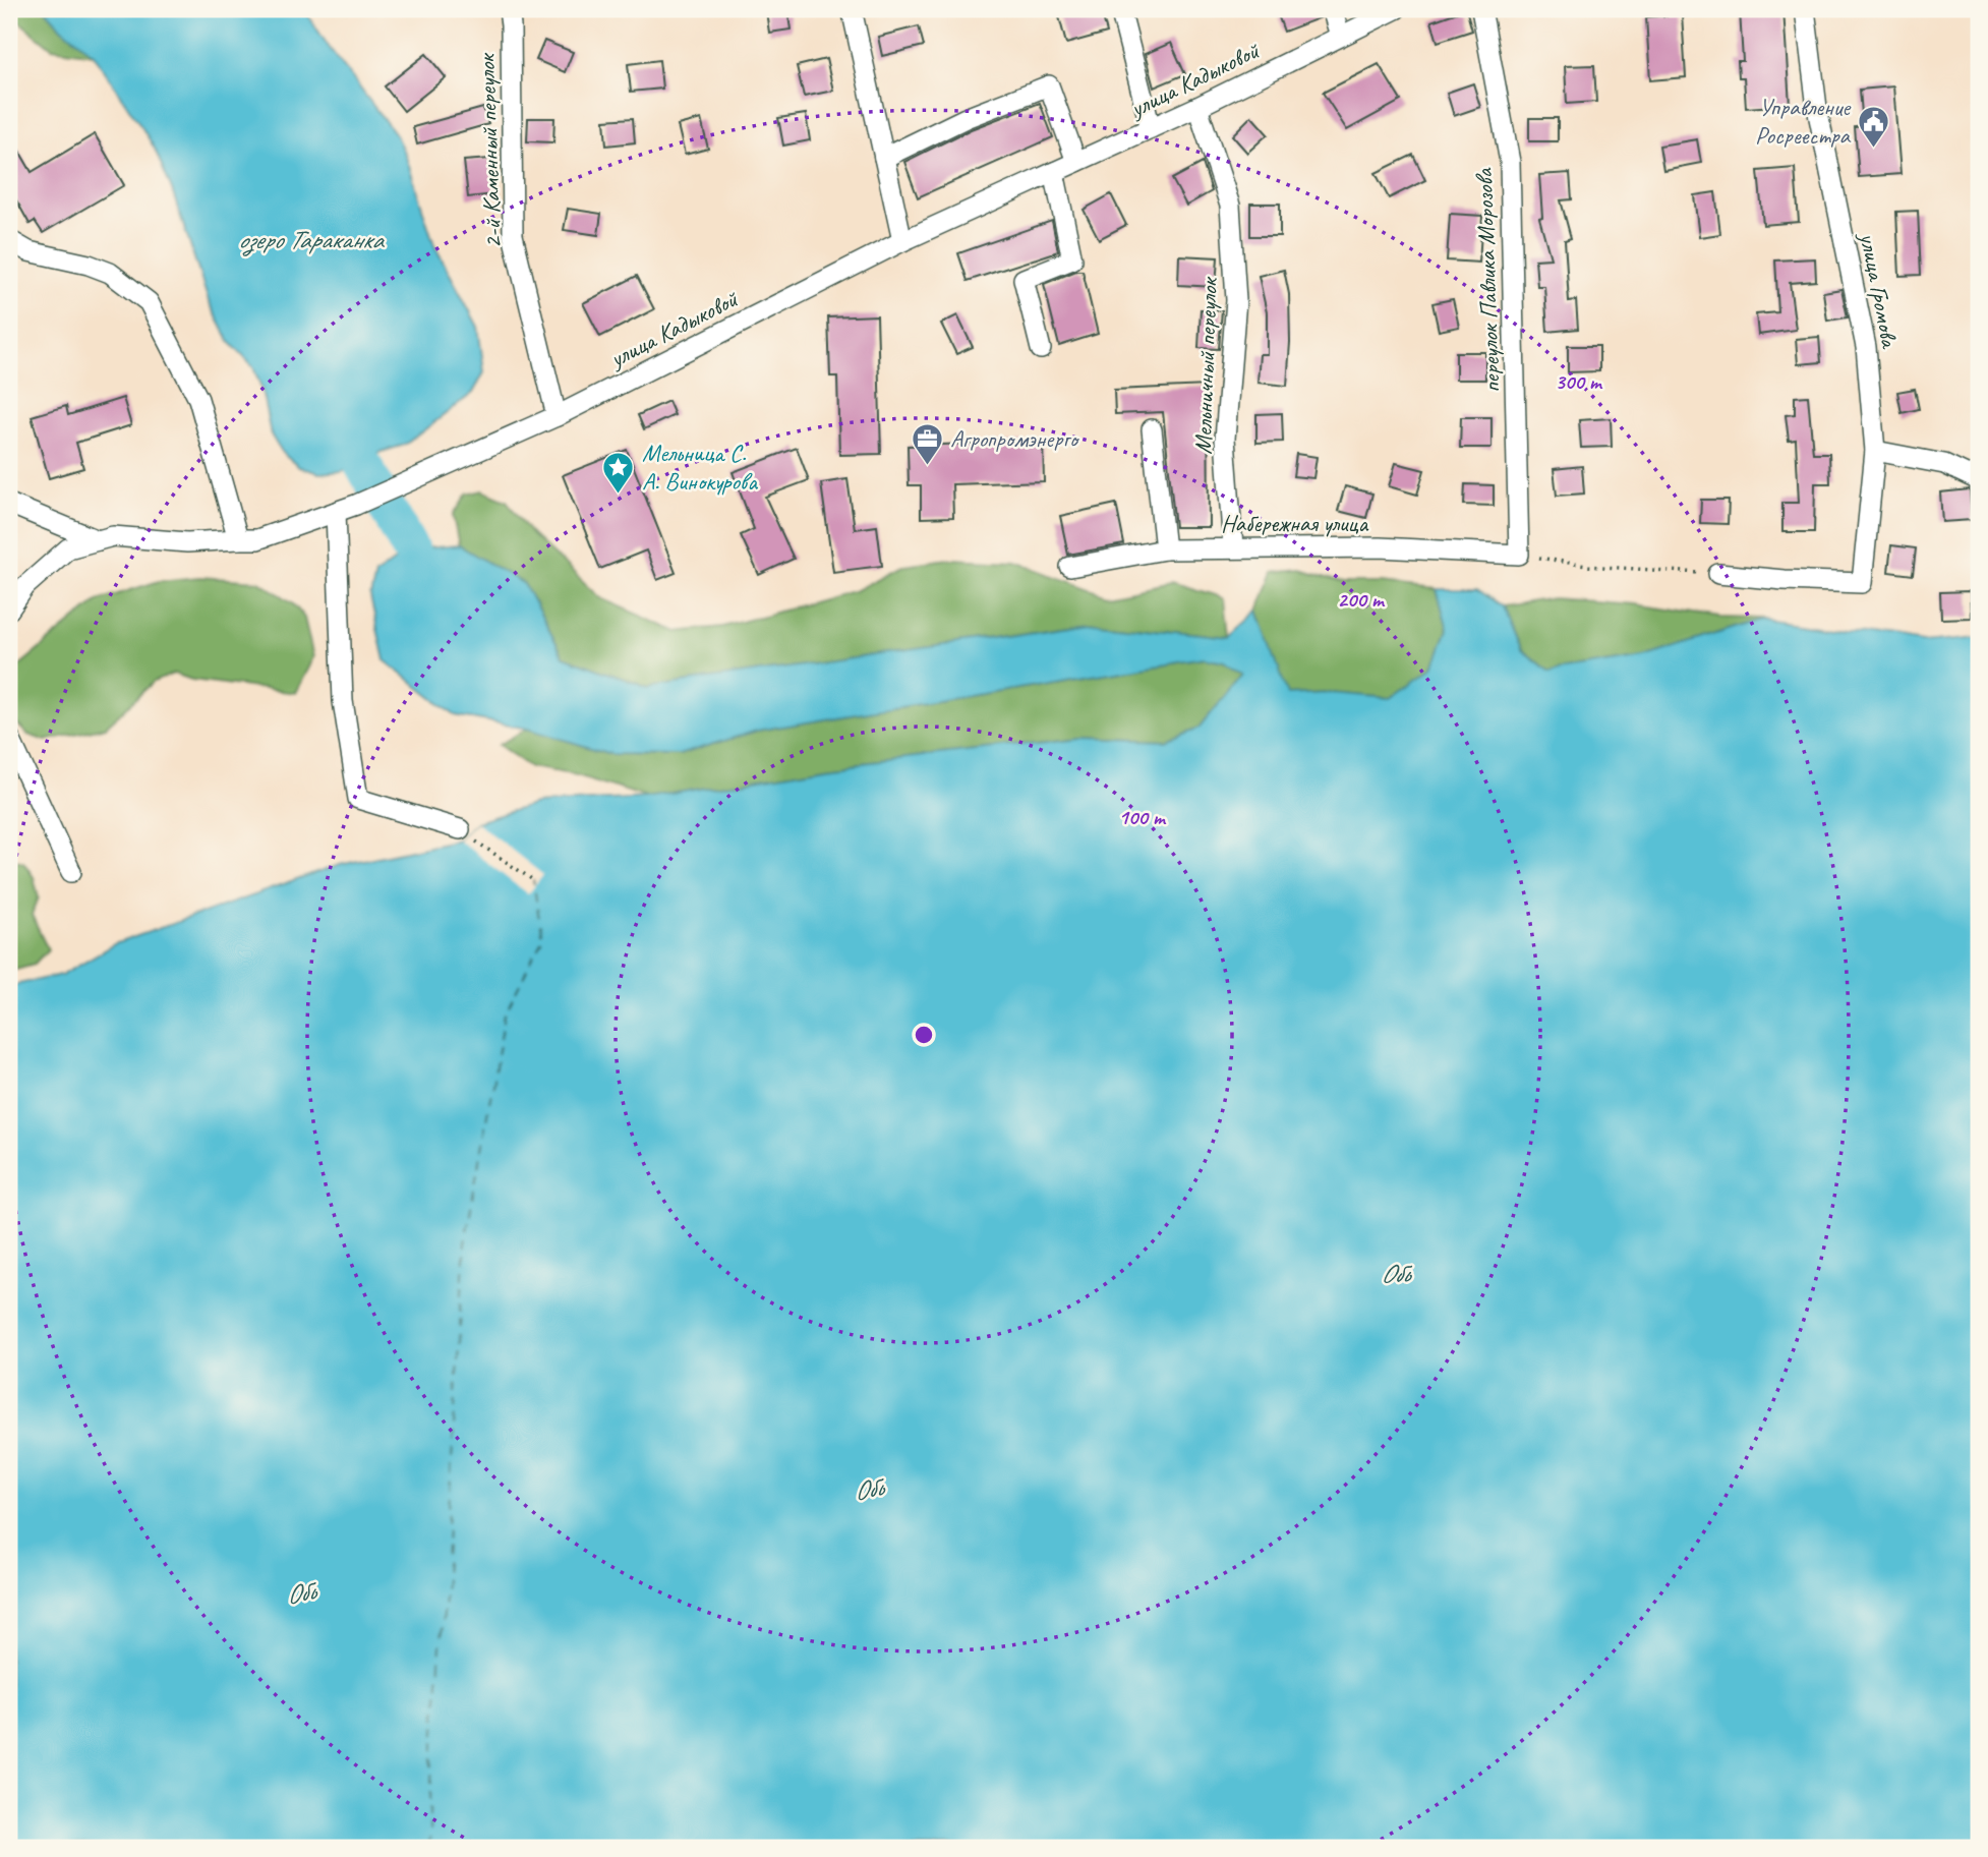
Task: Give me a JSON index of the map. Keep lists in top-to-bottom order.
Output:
{
  "streets": {
    "street": [
      "улица Кадыковой",
      "2-й Каменный переулок",
      "переулок Павлика Морозова",
      "улица Громова",
      "Мельничный переулок",
      "Набережная улица"
    ]
  },
  "crossings": [
    ["улица Кадыковой", "2-й Каменный переулок"],
    ["улица Кадыковой", "Мельничный переулок"],
    ["переулок Павлика Морозова", "Набережная улица"],
    ["Мельничный переулок", "Набережная улица"]
  ],
  "water": ["озеро Тараканка", "Обь"],
  "places": {
    "public building": ["Управление Росреестра"],
    "office": ["Агропромэнерго"],
    "place": ["Мельница С. А. Винокурова"]
  },
  "rings": ["300 m", "200 m", "100 m"]
}
